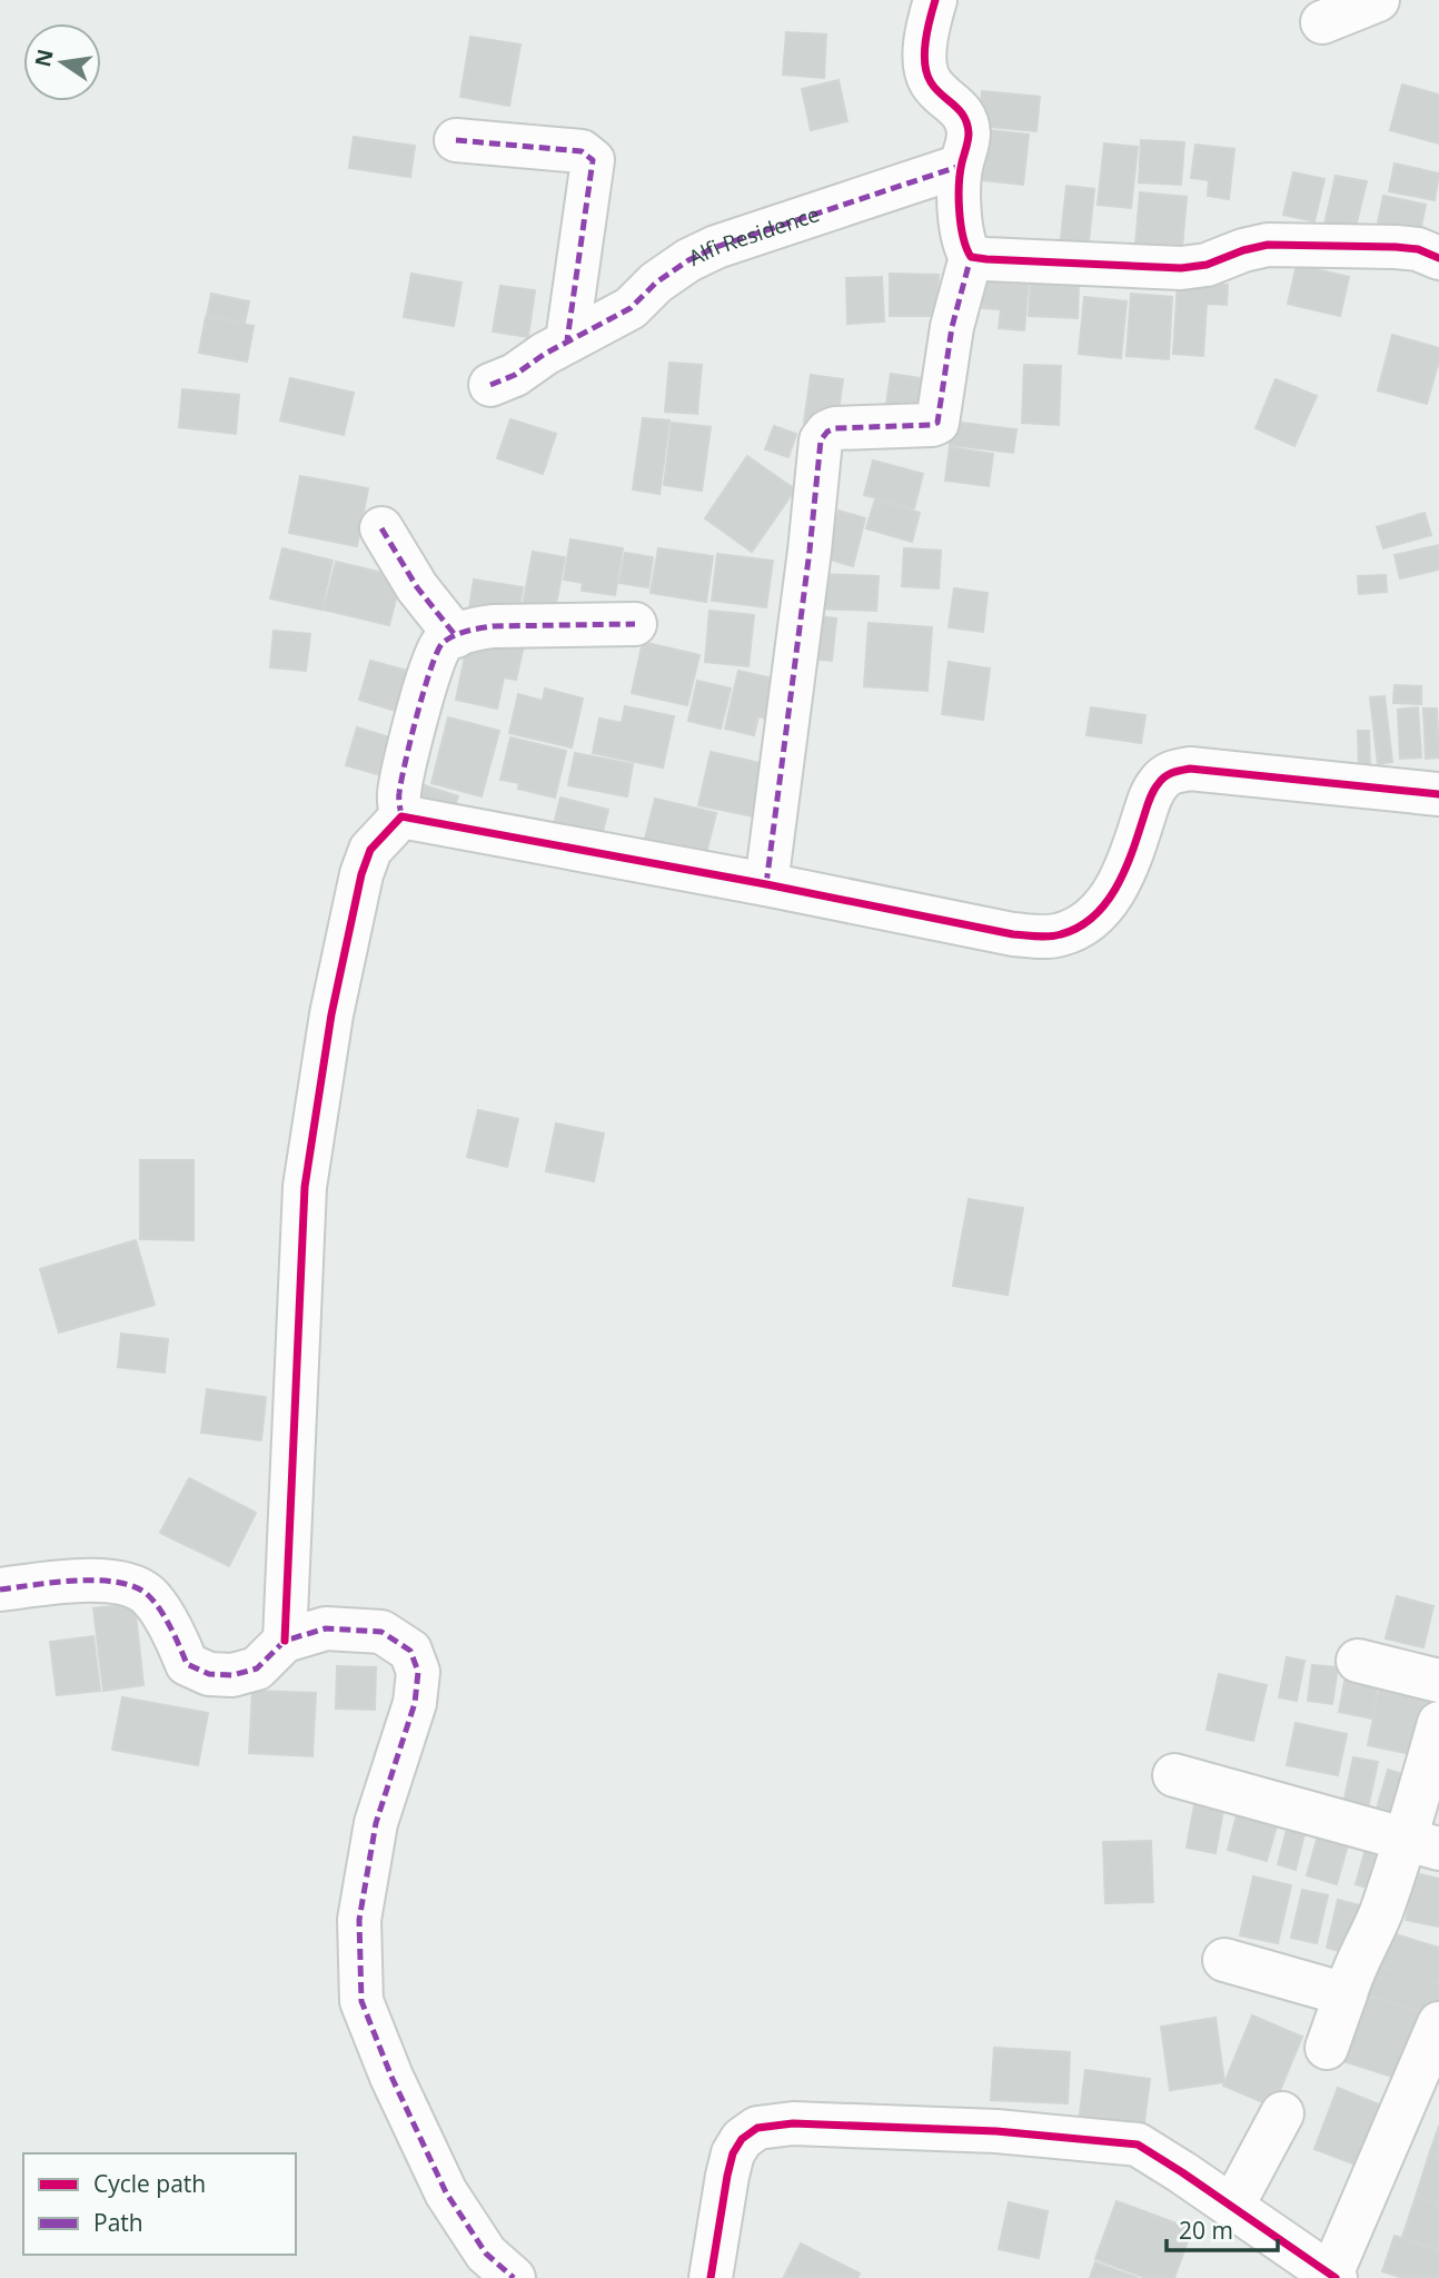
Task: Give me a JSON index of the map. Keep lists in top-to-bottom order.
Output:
{
  "streets": {
    "street": ["Alfi Residence"]
  },
  "legend": ["Cycle path", "Path"],
  "scale_bar": "20 m",
  "north": "left"
}
